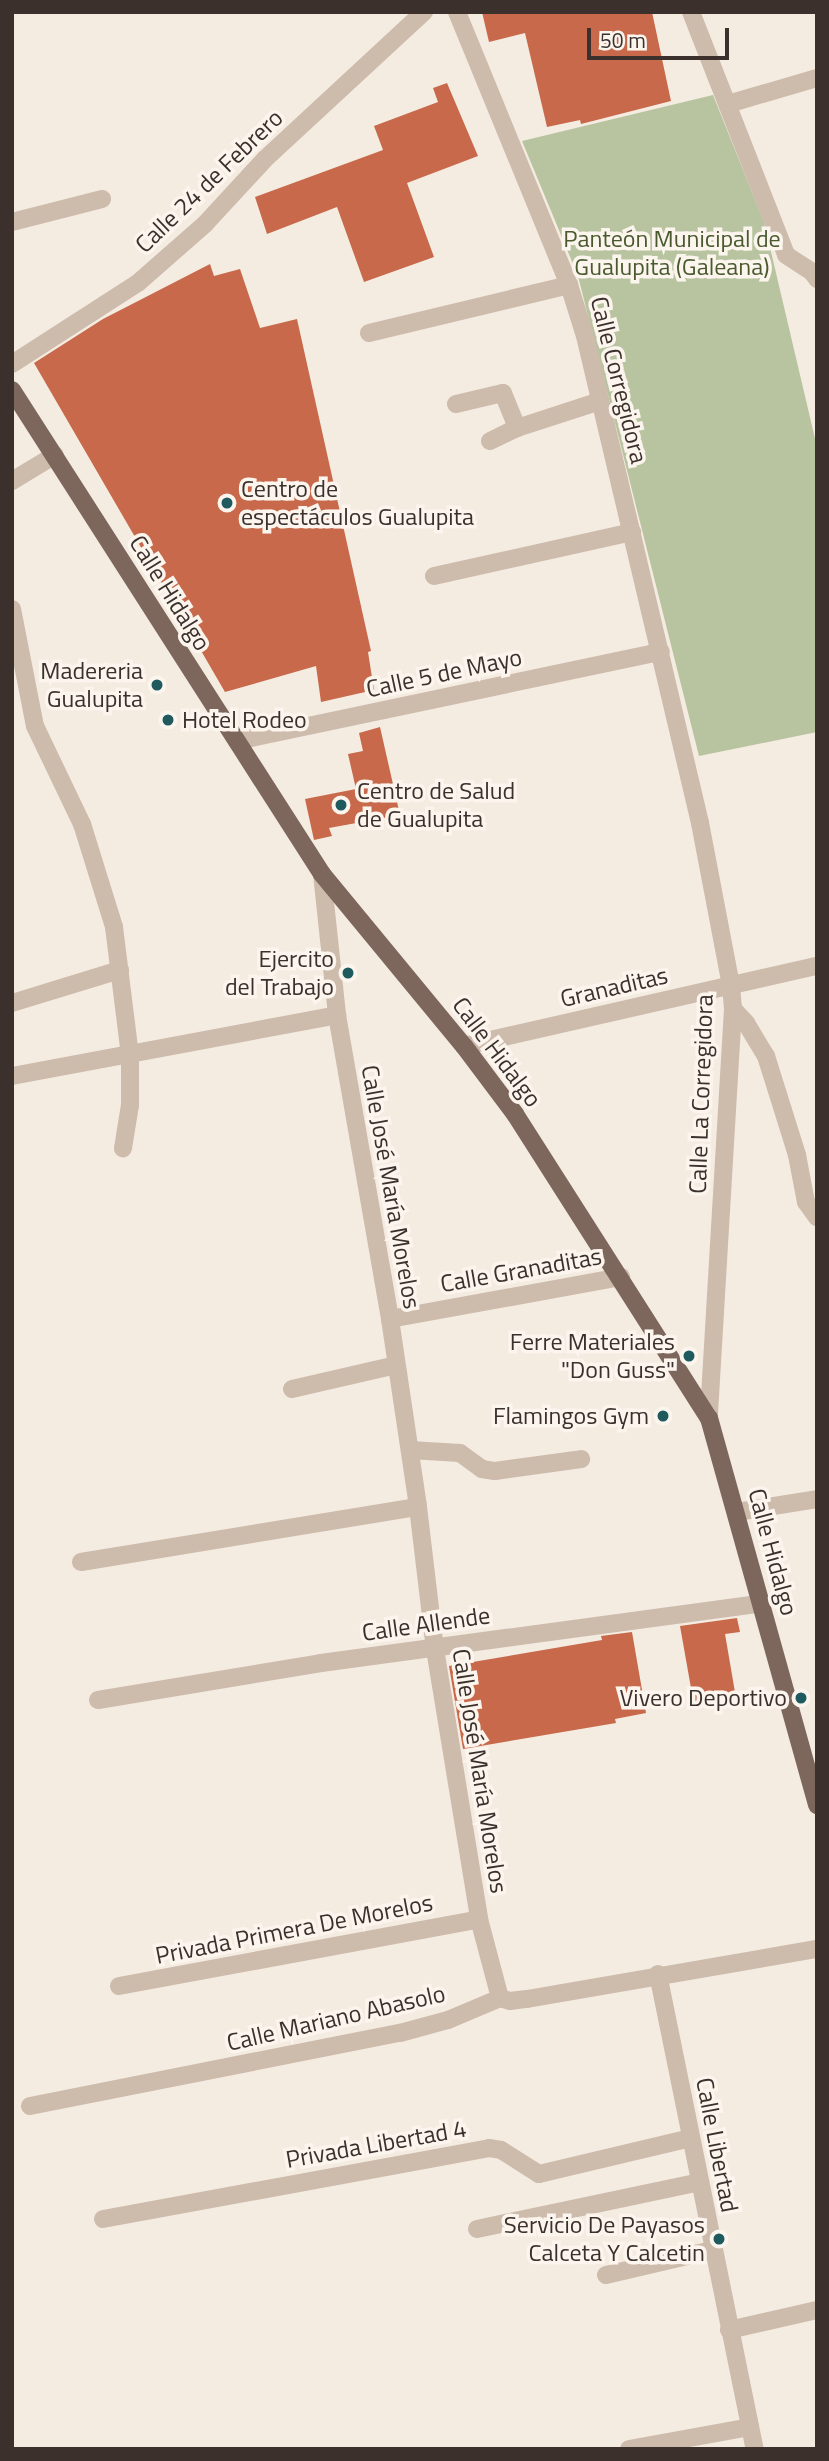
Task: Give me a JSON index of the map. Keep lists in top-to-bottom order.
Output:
{
  "streets": {
    "main road": ["Calle Hidalgo"],
    "street": [
      "Calle 24 de Febrero",
      "Calle Corregidora",
      "Calle 5 de Mayo",
      "Granaditas",
      "Calle La Corregidora",
      "Calle José María Morelos",
      "Calle Granaditas",
      "Calle Allende",
      "Privada Primera De Morelos",
      "Calle Mariano Abasolo",
      "Privada Libertad 4",
      "Calle Libertad"
    ]
  },
  "crossings": [
    ["Calle Corregidora", "Calle 5 de Mayo"],
    ["Calle Corregidora", "Calle La Corregidora"],
    ["Calle Hidalgo", "Calle 5 de Mayo"],
    ["Calle Hidalgo", "Granaditas"],
    ["Calle Hidalgo", "Calle La Corregidora"],
    ["Calle Hidalgo", "Calle José María Morelos"],
    ["Calle Hidalgo", "Calle Granaditas"],
    ["Calle Hidalgo", "Calle Allende"],
    ["Calle 5 de Mayo", "Calle La Corregidora"],
    ["Granaditas", "Calle La Corregidora"],
    ["Calle José María Morelos", "Calle Granaditas"],
    ["Calle José María Morelos", "Calle Allende"],
    ["Calle José María Morelos", "Privada Primera De Morelos"],
    ["Calle José María Morelos", "Calle Mariano Abasolo"],
    ["Calle Mariano Abasolo", "Calle Libertad"],
    ["Privada Libertad 4", "Calle Libertad"]
  ],
  "parks": ["Panteón Municipal de Gualupita (Galeana)"],
  "places": [
    "Centro de espectáculos Gualupita",
    "Madereria Gualupita",
    "Hotel Rodeo",
    "Centro de Salud de Gualupita",
    "Ejercito del Trabajo",
    "Ferre Materiales \"Don Guss\"",
    "Flamingos Gym",
    "Vivero Deportivo",
    "Servicio De Payasos Calceta Y Calcetin"
  ],
  "scale_bar": "50 m"
}
